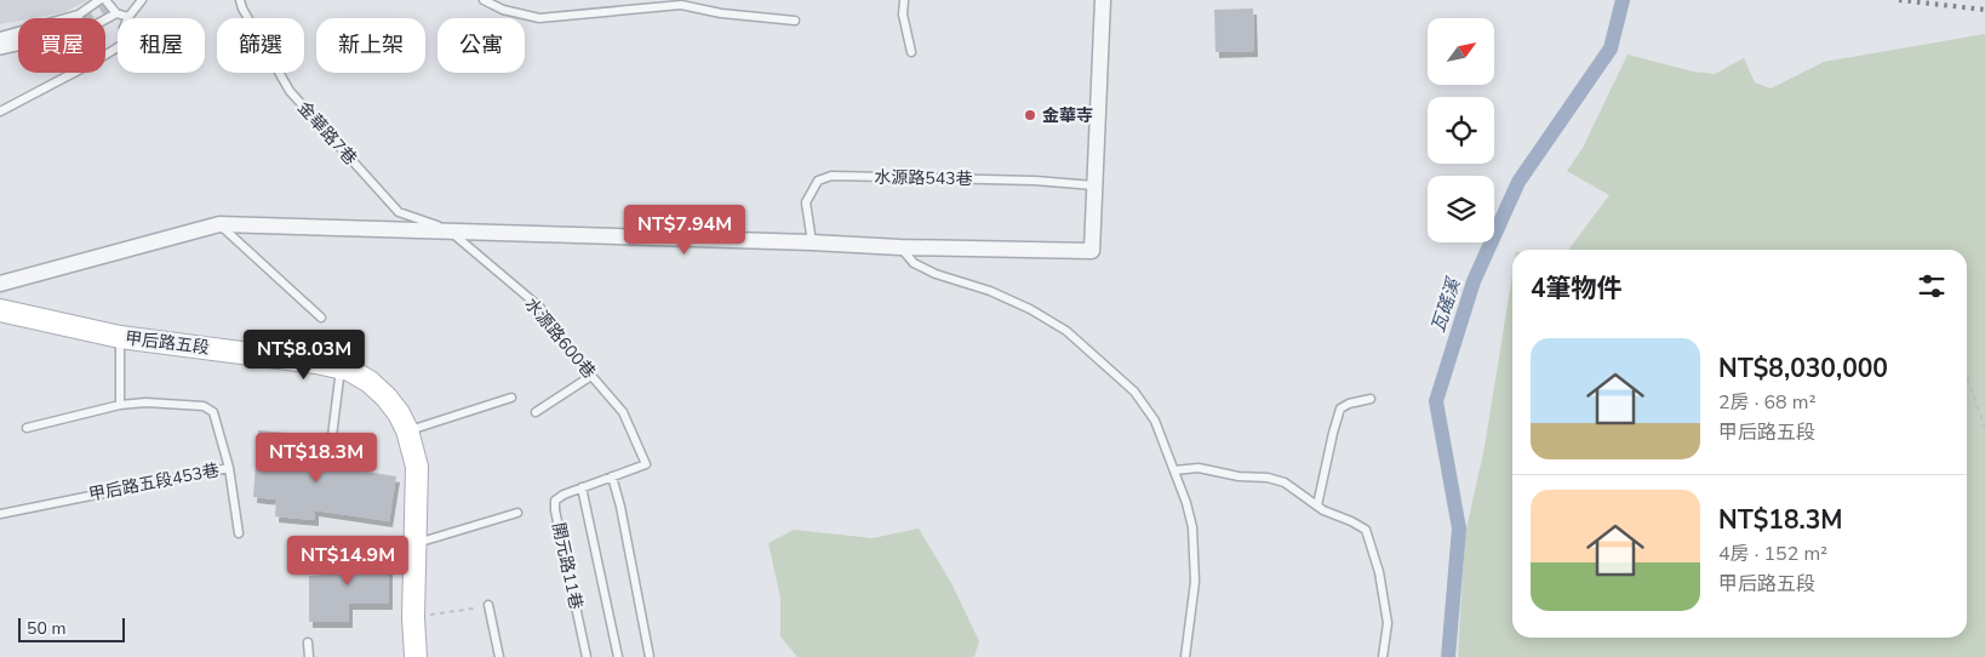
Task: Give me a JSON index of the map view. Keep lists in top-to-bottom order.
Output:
{
  "streets": {
    "main road": ["甲后路五段"],
    "lane": [
      "金華路7巷",
      "水源路543巷",
      "水源路600巷",
      "甲后路五段453巷",
      "開元路11巷"
    ]
  },
  "crossings": [
    ["金華路7巷", "水源路600巷"],
    ["水源路600巷", "開元路11巷"]
  ],
  "water": ["瓦磘溪"],
  "places": ["金華寺"],
  "scale_bar": "50 m",
  "north": "top right",
  "page": {
    "chip": [
      "買屋",
      "租屋",
      "篩選",
      "新上架",
      "公寓"
    ],
    "price": [
      "NT$7.94M",
      "NT$8.03M",
      "NT$18.3M",
      "NT$14.9M"
    ],
    "heading": "4筆物件",
    "list": [
      {
        "name": "NT$8,030,000",
        "note": "2房 · 68 m² · 甲后路五段"
      },
      {
        "name": "NT$18.3M",
        "note": "4房 · 152 m² · 甲后路五段"
      }
    ],
    "scale": "50 m"
  }
}
